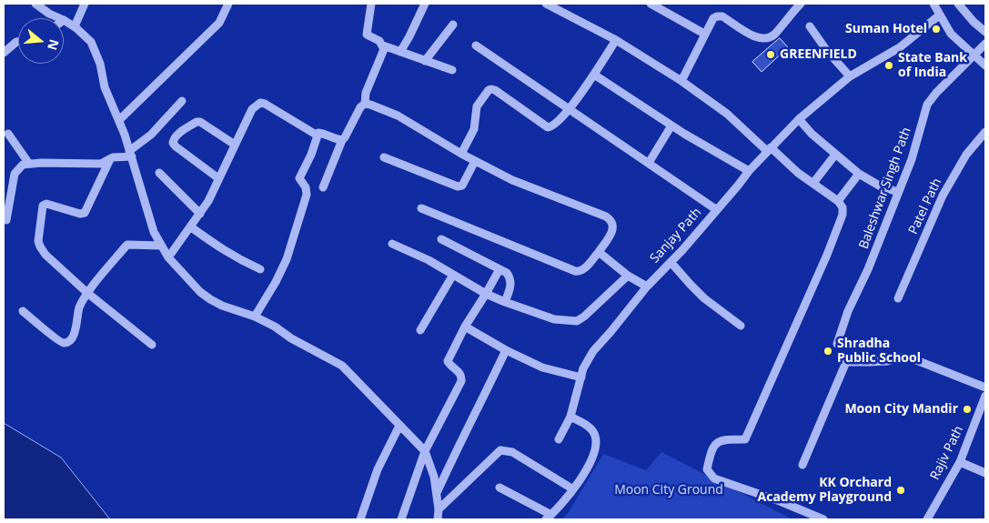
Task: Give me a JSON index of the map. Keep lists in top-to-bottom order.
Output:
{
  "streets": {
    "street": [
      "Baleshwar Singh Path",
      "Patel Path",
      "Sanjay Path",
      "Rajiv Path"
    ]
  },
  "parks": ["Moon City Ground"],
  "places": [
    "Suman Hotel",
    "GREENFIELD",
    "State Bank of India",
    "Shradha Public School",
    "Moon City Mandir",
    "KK Orchard Academy Playground"
  ],
  "north": "right"
}
